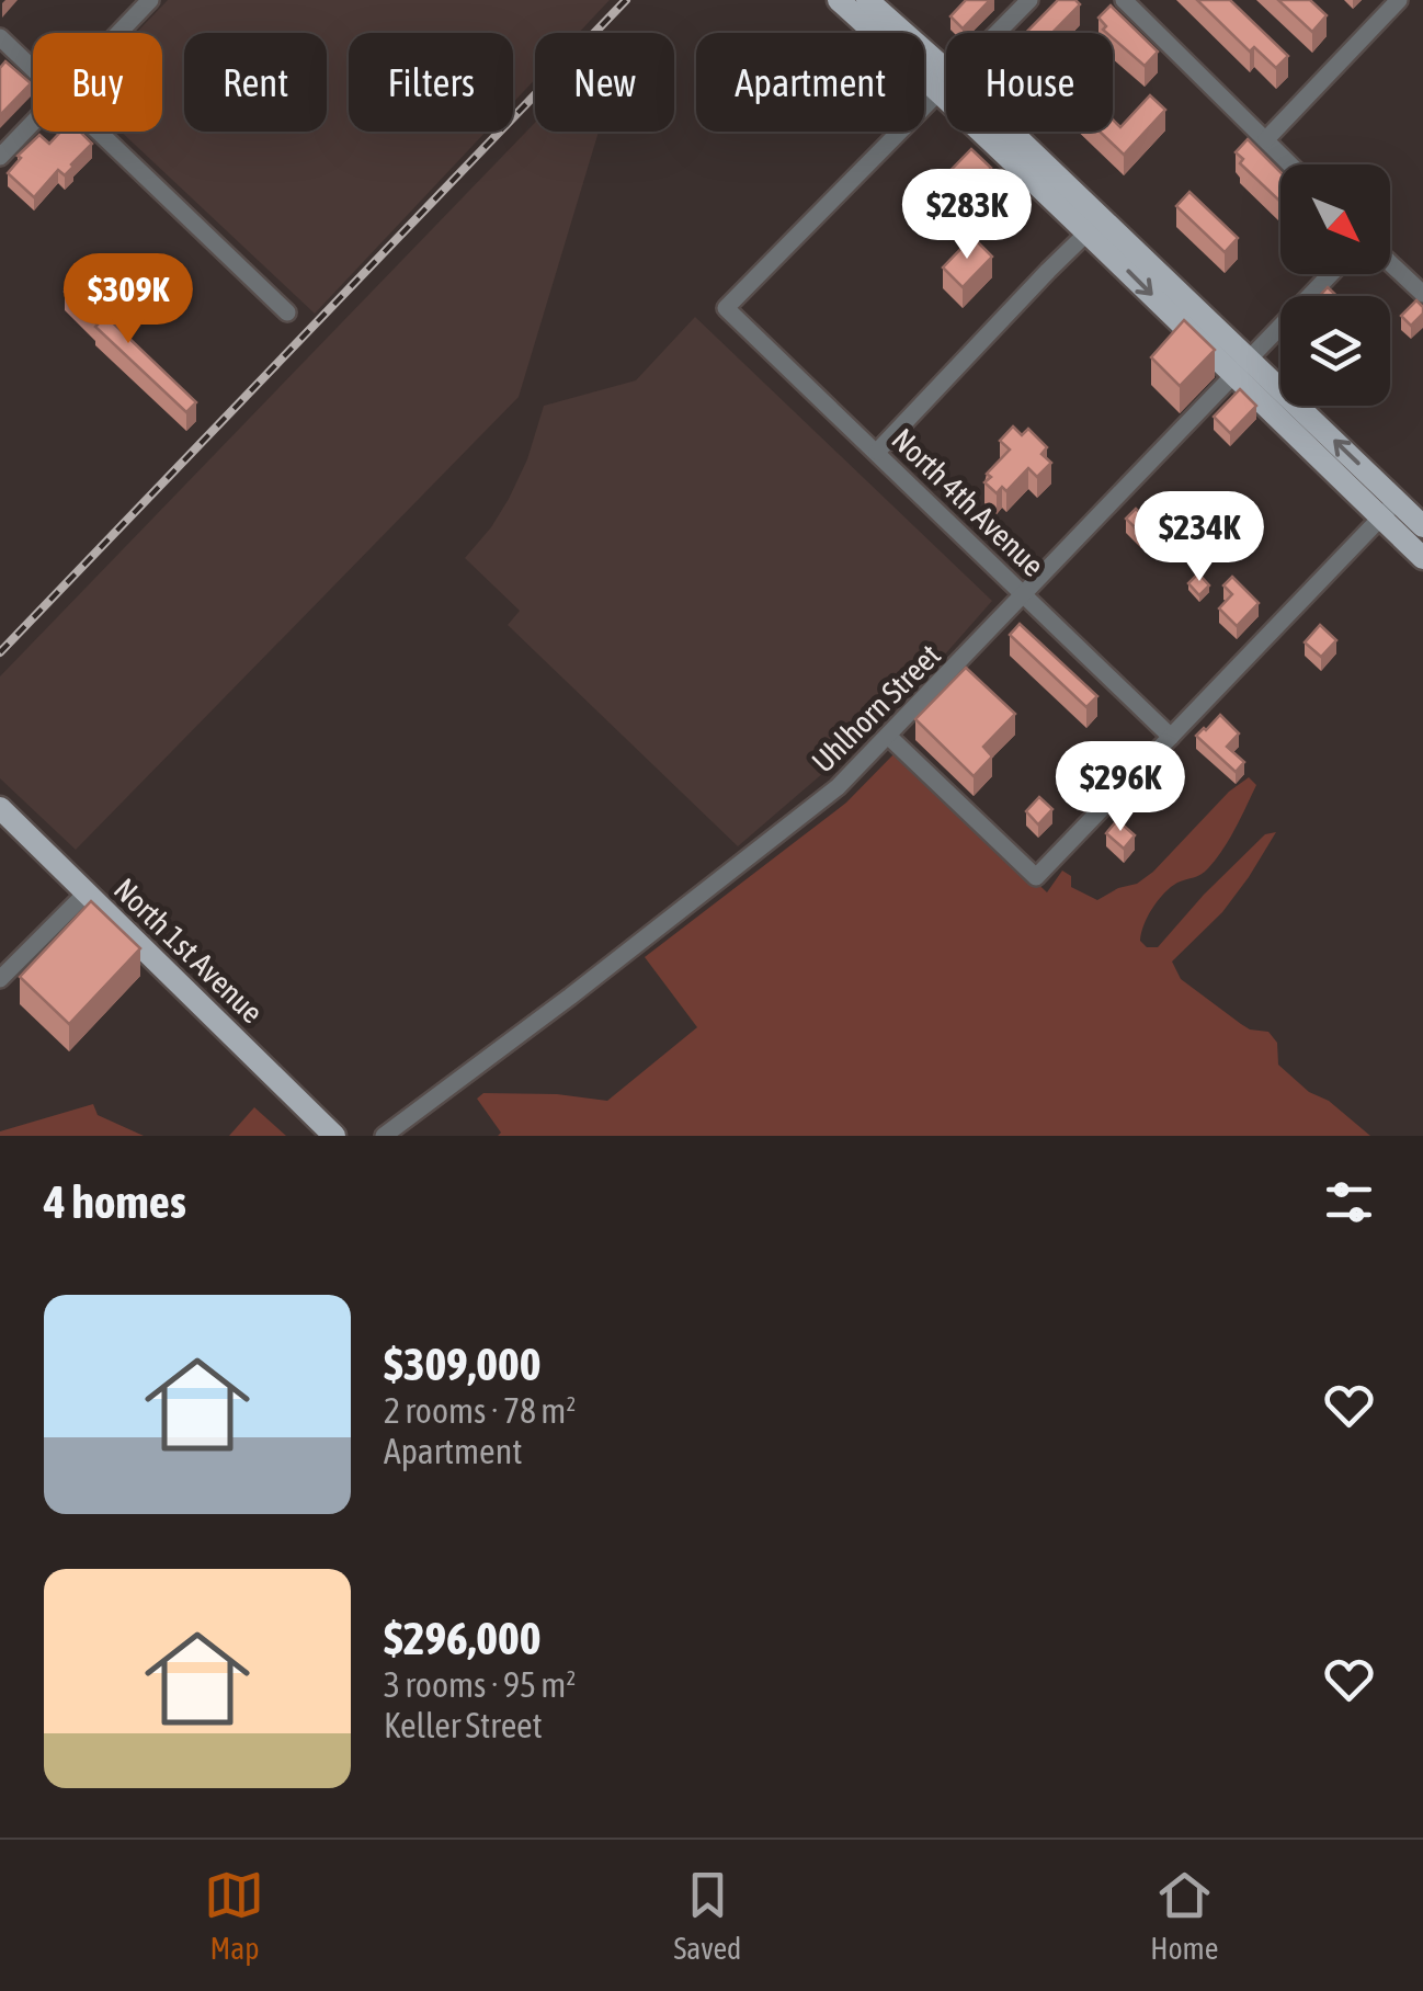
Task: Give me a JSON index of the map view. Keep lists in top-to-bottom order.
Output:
{
  "streets": {
    "main road": ["North 1st Avenue"],
    "street": ["North 4th Avenue", "Uhlhorn Street"]
  },
  "crossings": [
    ["North 4th Avenue", "Uhlhorn Street"]
  ],
  "north": "bottom right",
  "page": {
    "chip": [
      "Buy",
      "Rent",
      "Filters",
      "New",
      "Apartment",
      "House"
    ],
    "price": [
      "$283K",
      "$309K",
      "$234K",
      "$296K"
    ],
    "heading": "4 homes",
    "list": [
      {
        "name": "$309,000",
        "note": "2 rooms · 78 m² · Apartment"
      },
      {
        "name": "$296,000",
        "note": "3 rooms · 95 m² · Keller Street"
      }
    ],
    "tabs": ["Map", "Saved", "Home"]
  }
}
